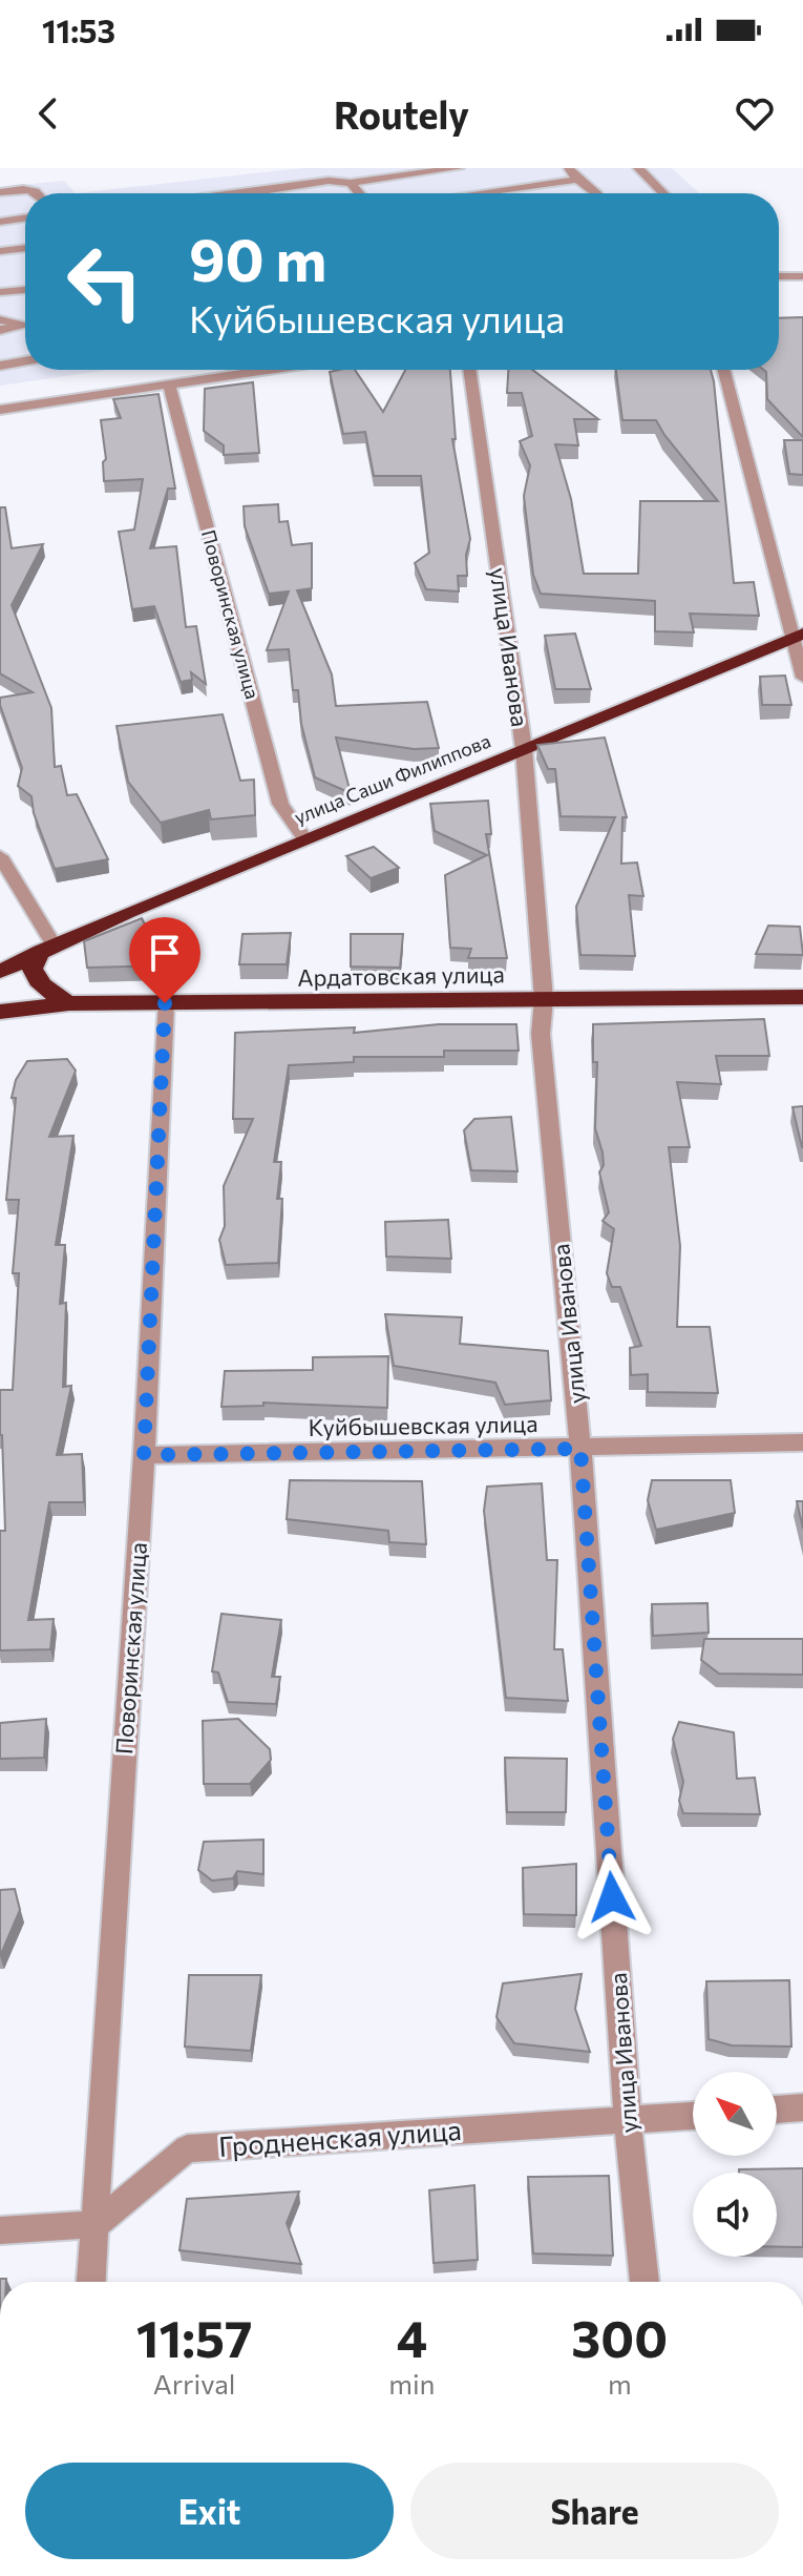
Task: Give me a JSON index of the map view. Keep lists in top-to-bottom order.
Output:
{
  "streets": {
    "highway": ["улица Саши Филиппова", "Ардатовская улица"],
    "street": [
      "Поворинская улица",
      "улица Иванова",
      "Куйбышевская улица",
      "Гродненская улица"
    ]
  },
  "crossings": [
    ["Поворинская улица", "улица Саши Филиппова"],
    ["Поворинская улица", "Ардатовская улица"],
    ["Поворинская улица", "Куйбышевская улица"],
    ["Поворинская улица", "Гродненская улица"],
    ["улица Иванова", "улица Саши Филиппова"],
    ["улица Иванова", "Ардатовская улица"],
    ["улица Иванова", "Куйбышевская улица"],
    ["улица Иванова", "Гродненская улица"]
  ],
  "north": "top left",
  "page": {
    "status": "11:53",
    "header": "Routely",
    "turn": ["90 m", "Куйбышевская улица"],
    "eta": [
      "11:57",
      "Arrival",
      "4",
      "min",
      "300",
      "m"
    ],
    "buttons": ["Exit", "Share"]
  }
}
